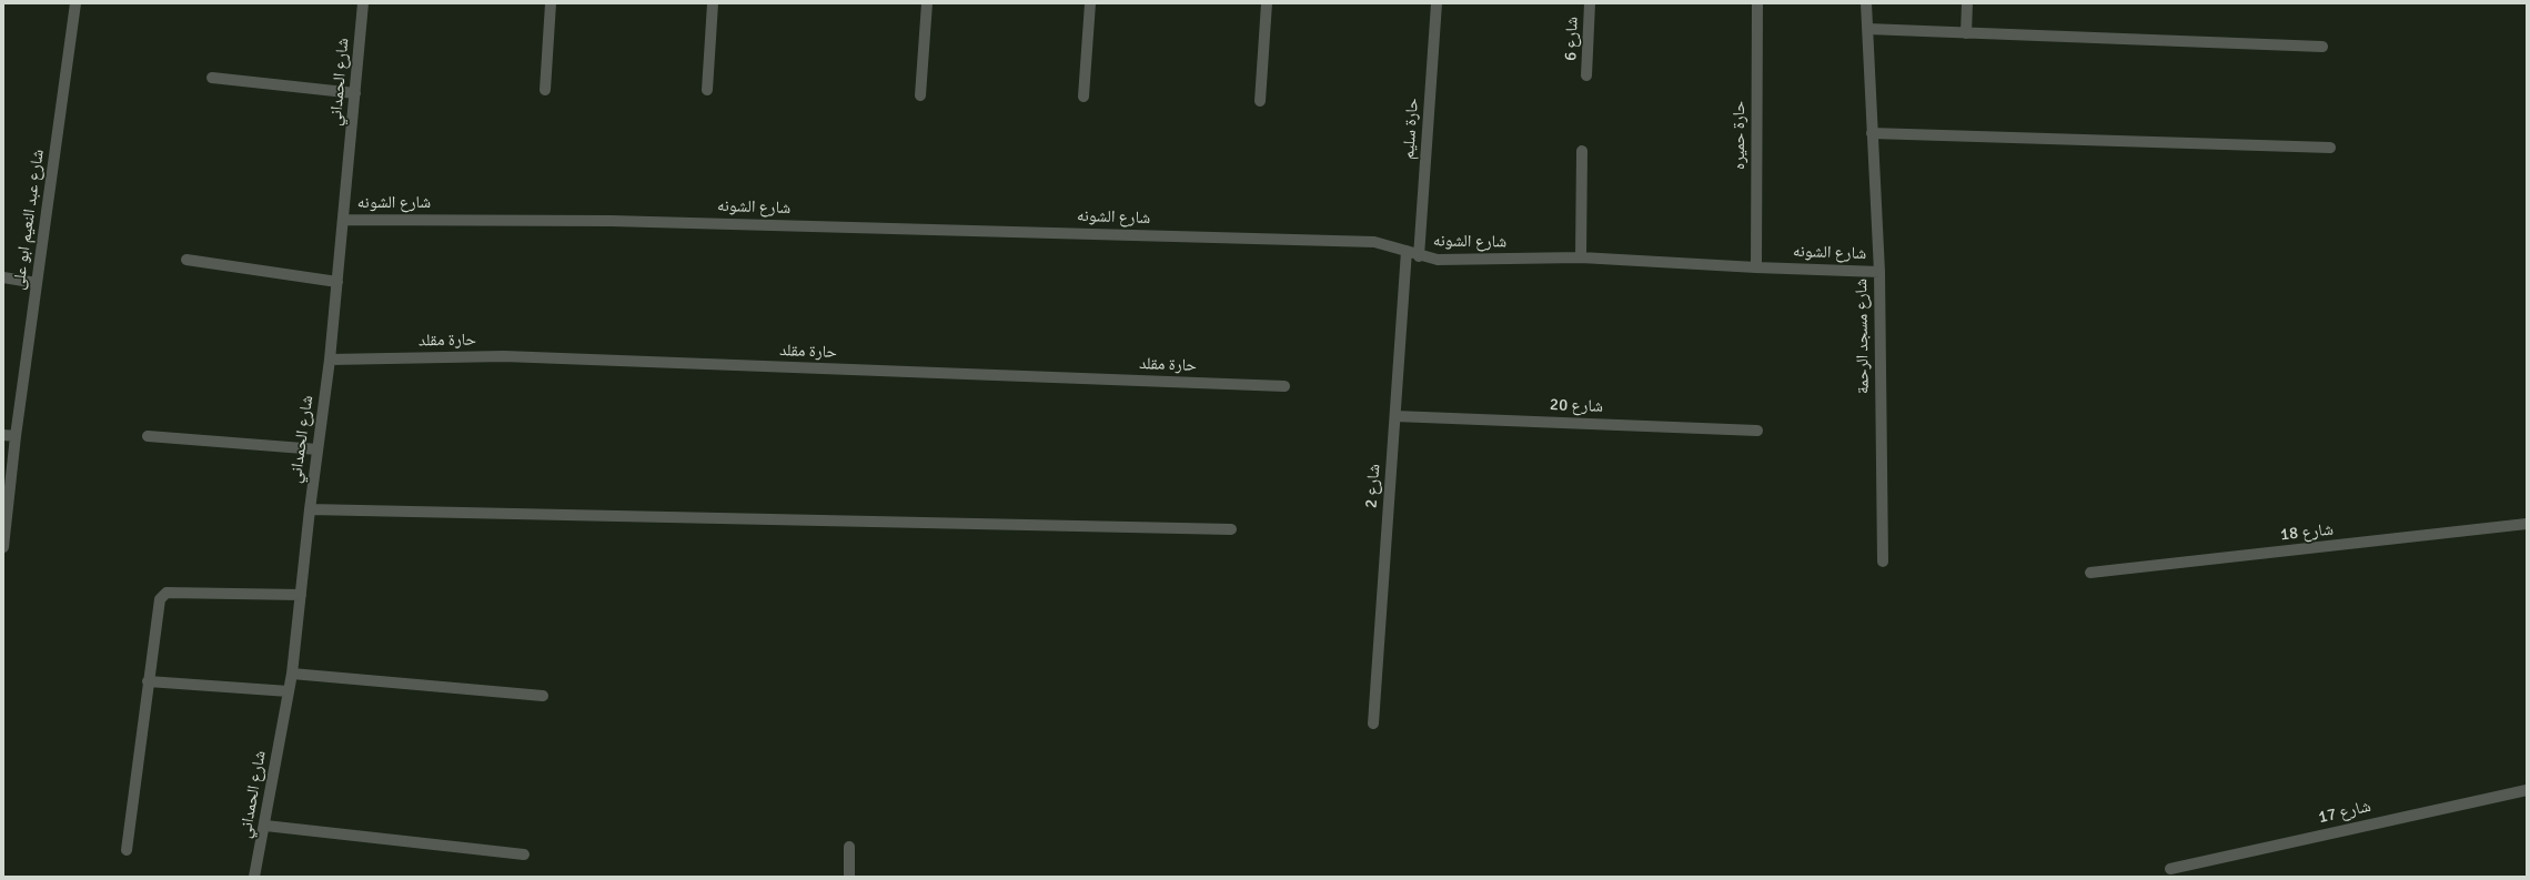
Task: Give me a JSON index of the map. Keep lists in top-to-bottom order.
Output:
{
  "streets": {
    "street": [
      "شارع 6",
      "شارع الحمداني",
      "حارة سليم",
      "حارة حميره",
      "شارع الشونه",
      "شارع عبد النعيم ابو على",
      "شارع مسجد الرحمة",
      "حارة مقلد",
      "شارع 20",
      "شارع 2",
      "شارع 18",
      "شارع 17"
    ]
  },
  "crossings": [
    ["شارع الحمداني", "شارع الشونه"],
    ["شارع الحمداني", "حارة مقلد"],
    ["حارة سليم", "شارع الشونه"],
    ["حارة حميره", "شارع الشونه"],
    ["شارع الشونه", "شارع مسجد الرحمة"],
    ["شارع الشونه", "شارع 2"],
    ["شارع 20", "شارع 2"]
  ]
}
